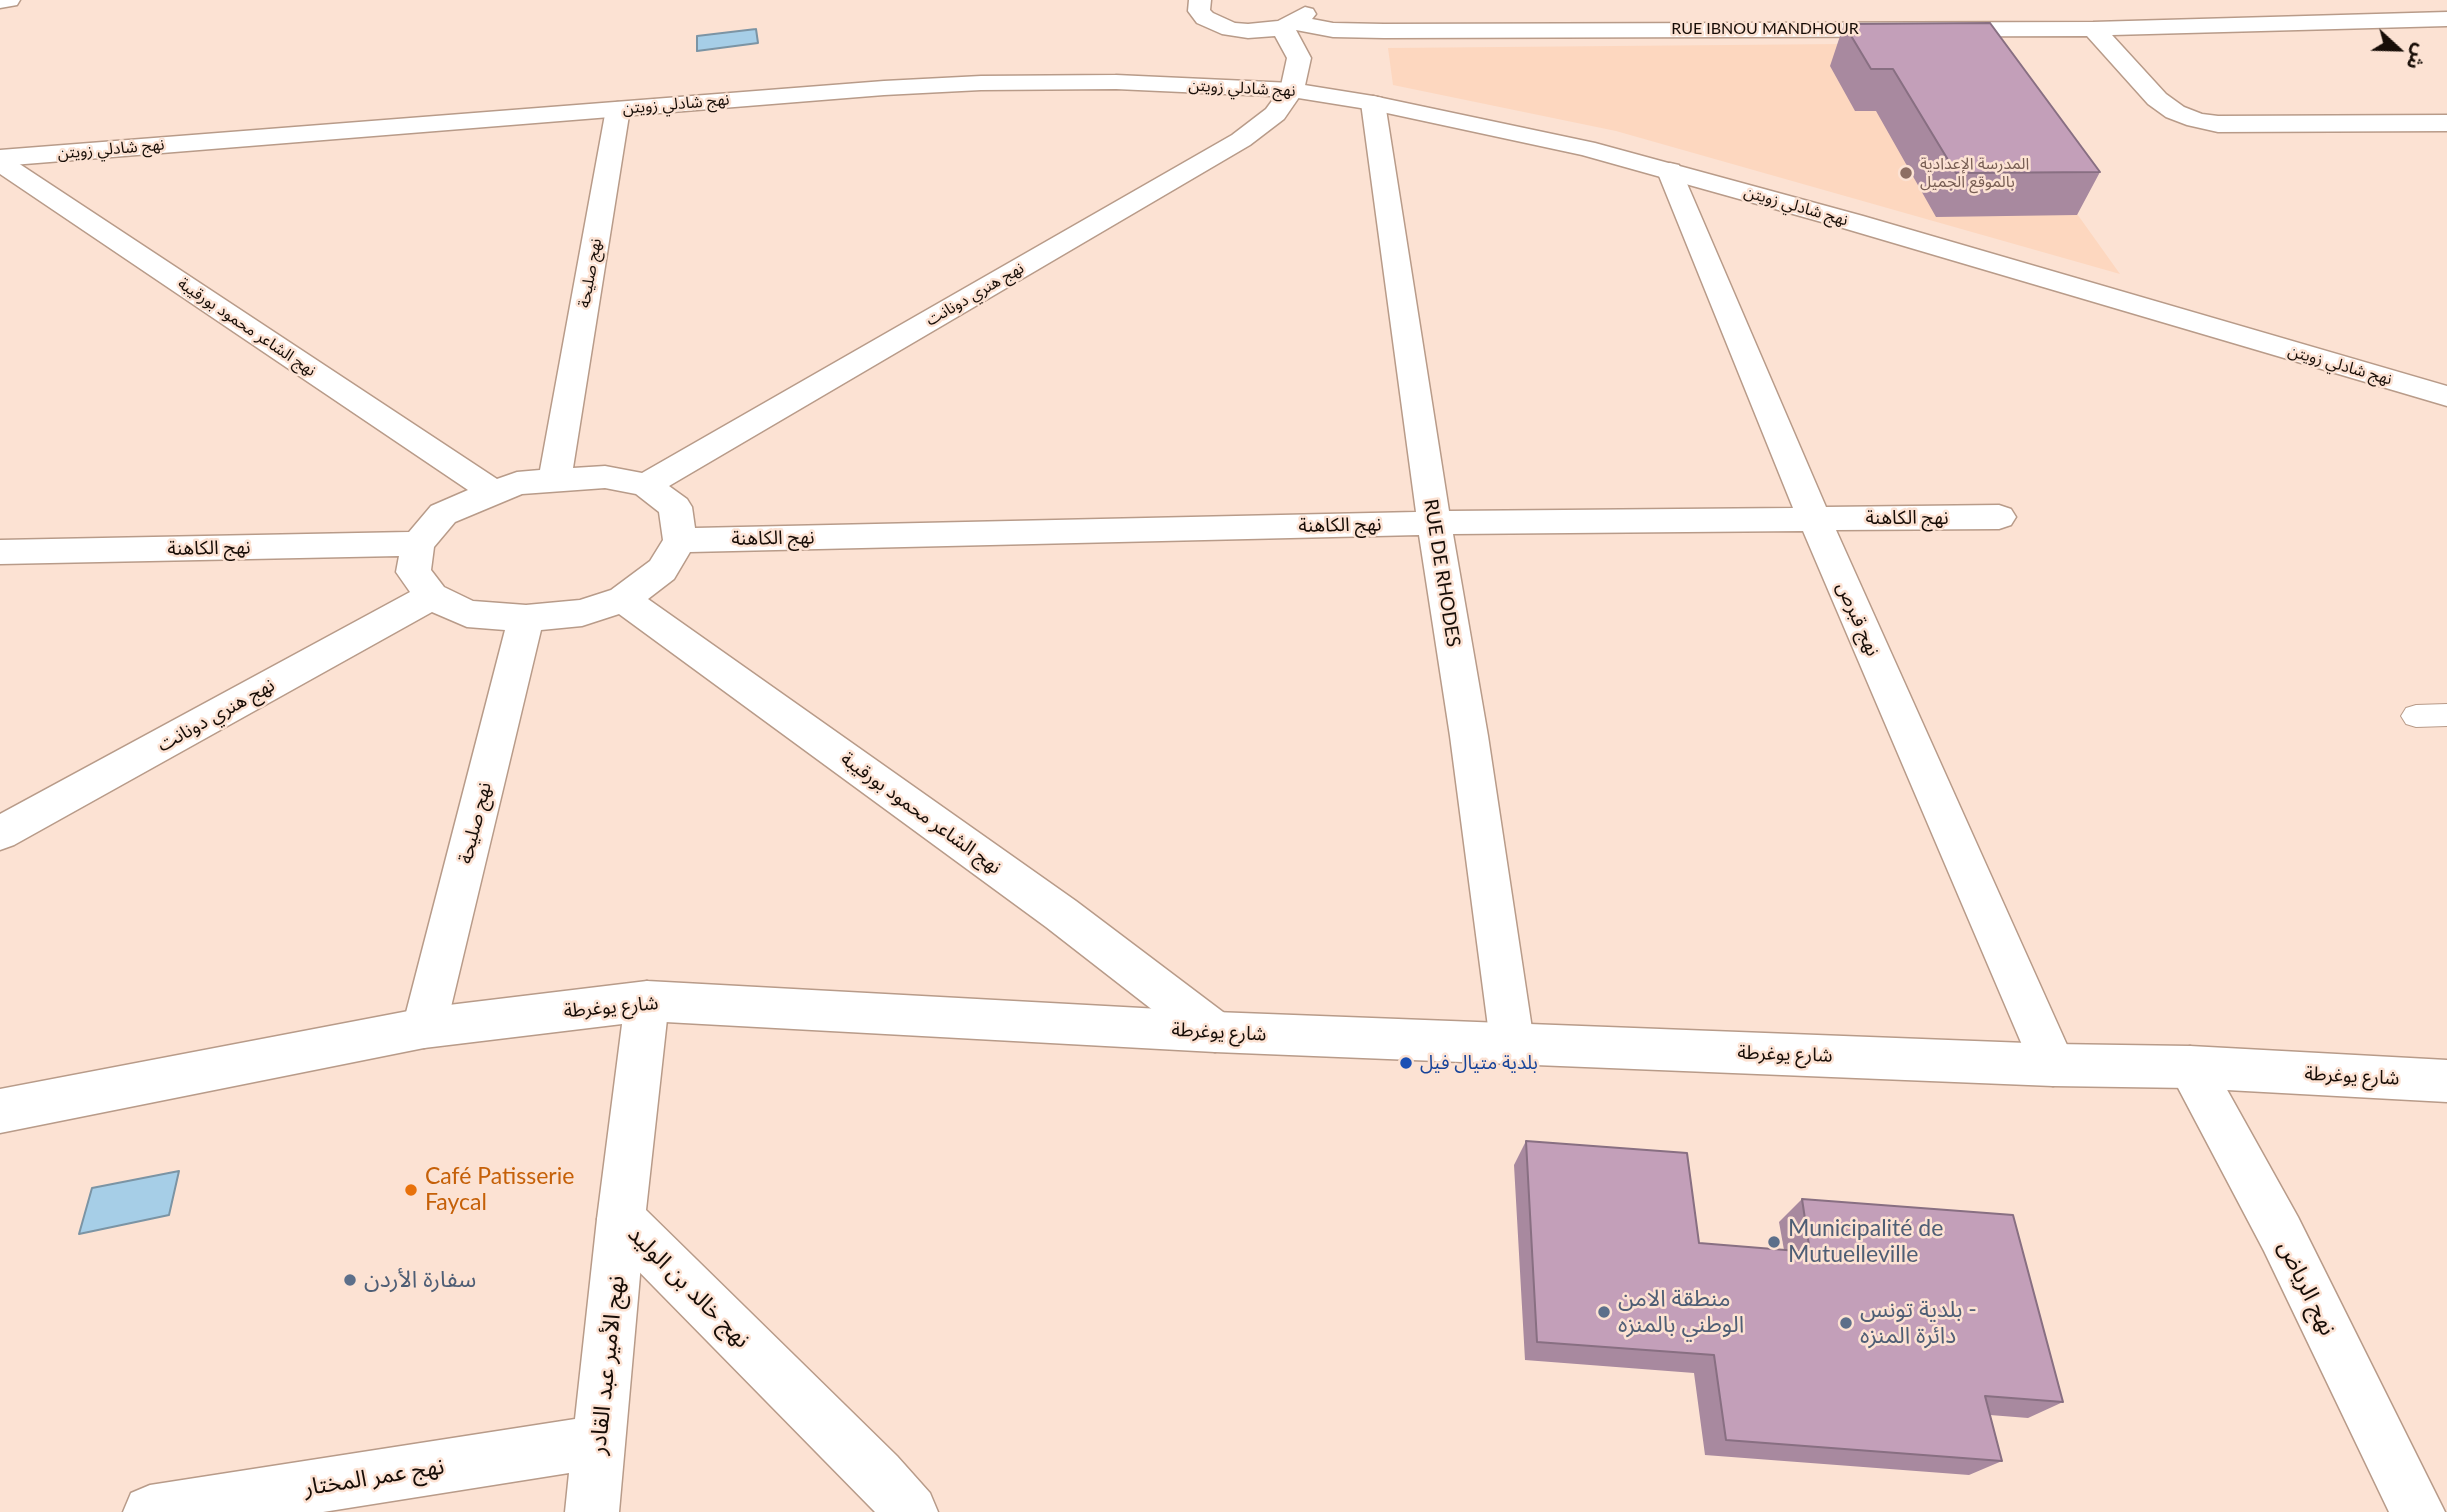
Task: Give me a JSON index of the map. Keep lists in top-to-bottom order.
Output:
{
  "streets": {
    "street": [
      "RUE IBNOU MANDHOUR",
      "نهج شادلي زويتن",
      "نهج صليحة",
      "نهج هنري دونانت",
      "نهج الشاعر محمود بورقيبة",
      "نهج الكاهنة",
      "RUE DE RHODES",
      "نهج قبرص",
      "شارع يوغرطة",
      "نهج خالد بن الوليد",
      "نهج الرياض",
      "نهج الأمير عبد القادر",
      "نهج عمر المختار"
    ]
  },
  "crossings": [
    ["نهج شادلي زويتن", "نهج صليحة"],
    ["نهج شادلي زويتن", "نهج هنري دونانت"],
    ["نهج شادلي زويتن", "نهج الشاعر محمود بورقيبة"],
    ["نهج شادلي زويتن", "RUE DE RHODES"],
    ["نهج شادلي زويتن", "نهج قبرص"],
    ["نهج صليحة", "شارع يوغرطة"],
    ["نهج الشاعر محمود بورقيبة", "شارع يوغرطة"],
    ["نهج الكاهنة", "RUE DE RHODES"],
    ["نهج الكاهنة", "نهج قبرص"],
    ["RUE DE RHODES", "شارع يوغرطة"],
    ["نهج قبرص", "شارع يوغرطة"],
    ["شارع يوغرطة", "نهج خالد بن الوليد"],
    ["شارع يوغرطة", "نهج الرياض"],
    ["نهج خالد بن الوليد", "نهج الأمير عبد القادر"],
    ["نهج الأمير عبد القادر", "نهج عمر المختار"]
  ],
  "places": [
    "المدرسة الإعدادية بالموقع الجميل",
    "بلدية متيال فيل",
    "Café Patisserie Faycal",
    "Municipalité de Mutuelleville",
    "سفارة الأردن",
    "منطقة الامن الوطني بالمنزه",
    "بلدية تونس - دائرة المنزه"
  ],
  "north": "right"
}
